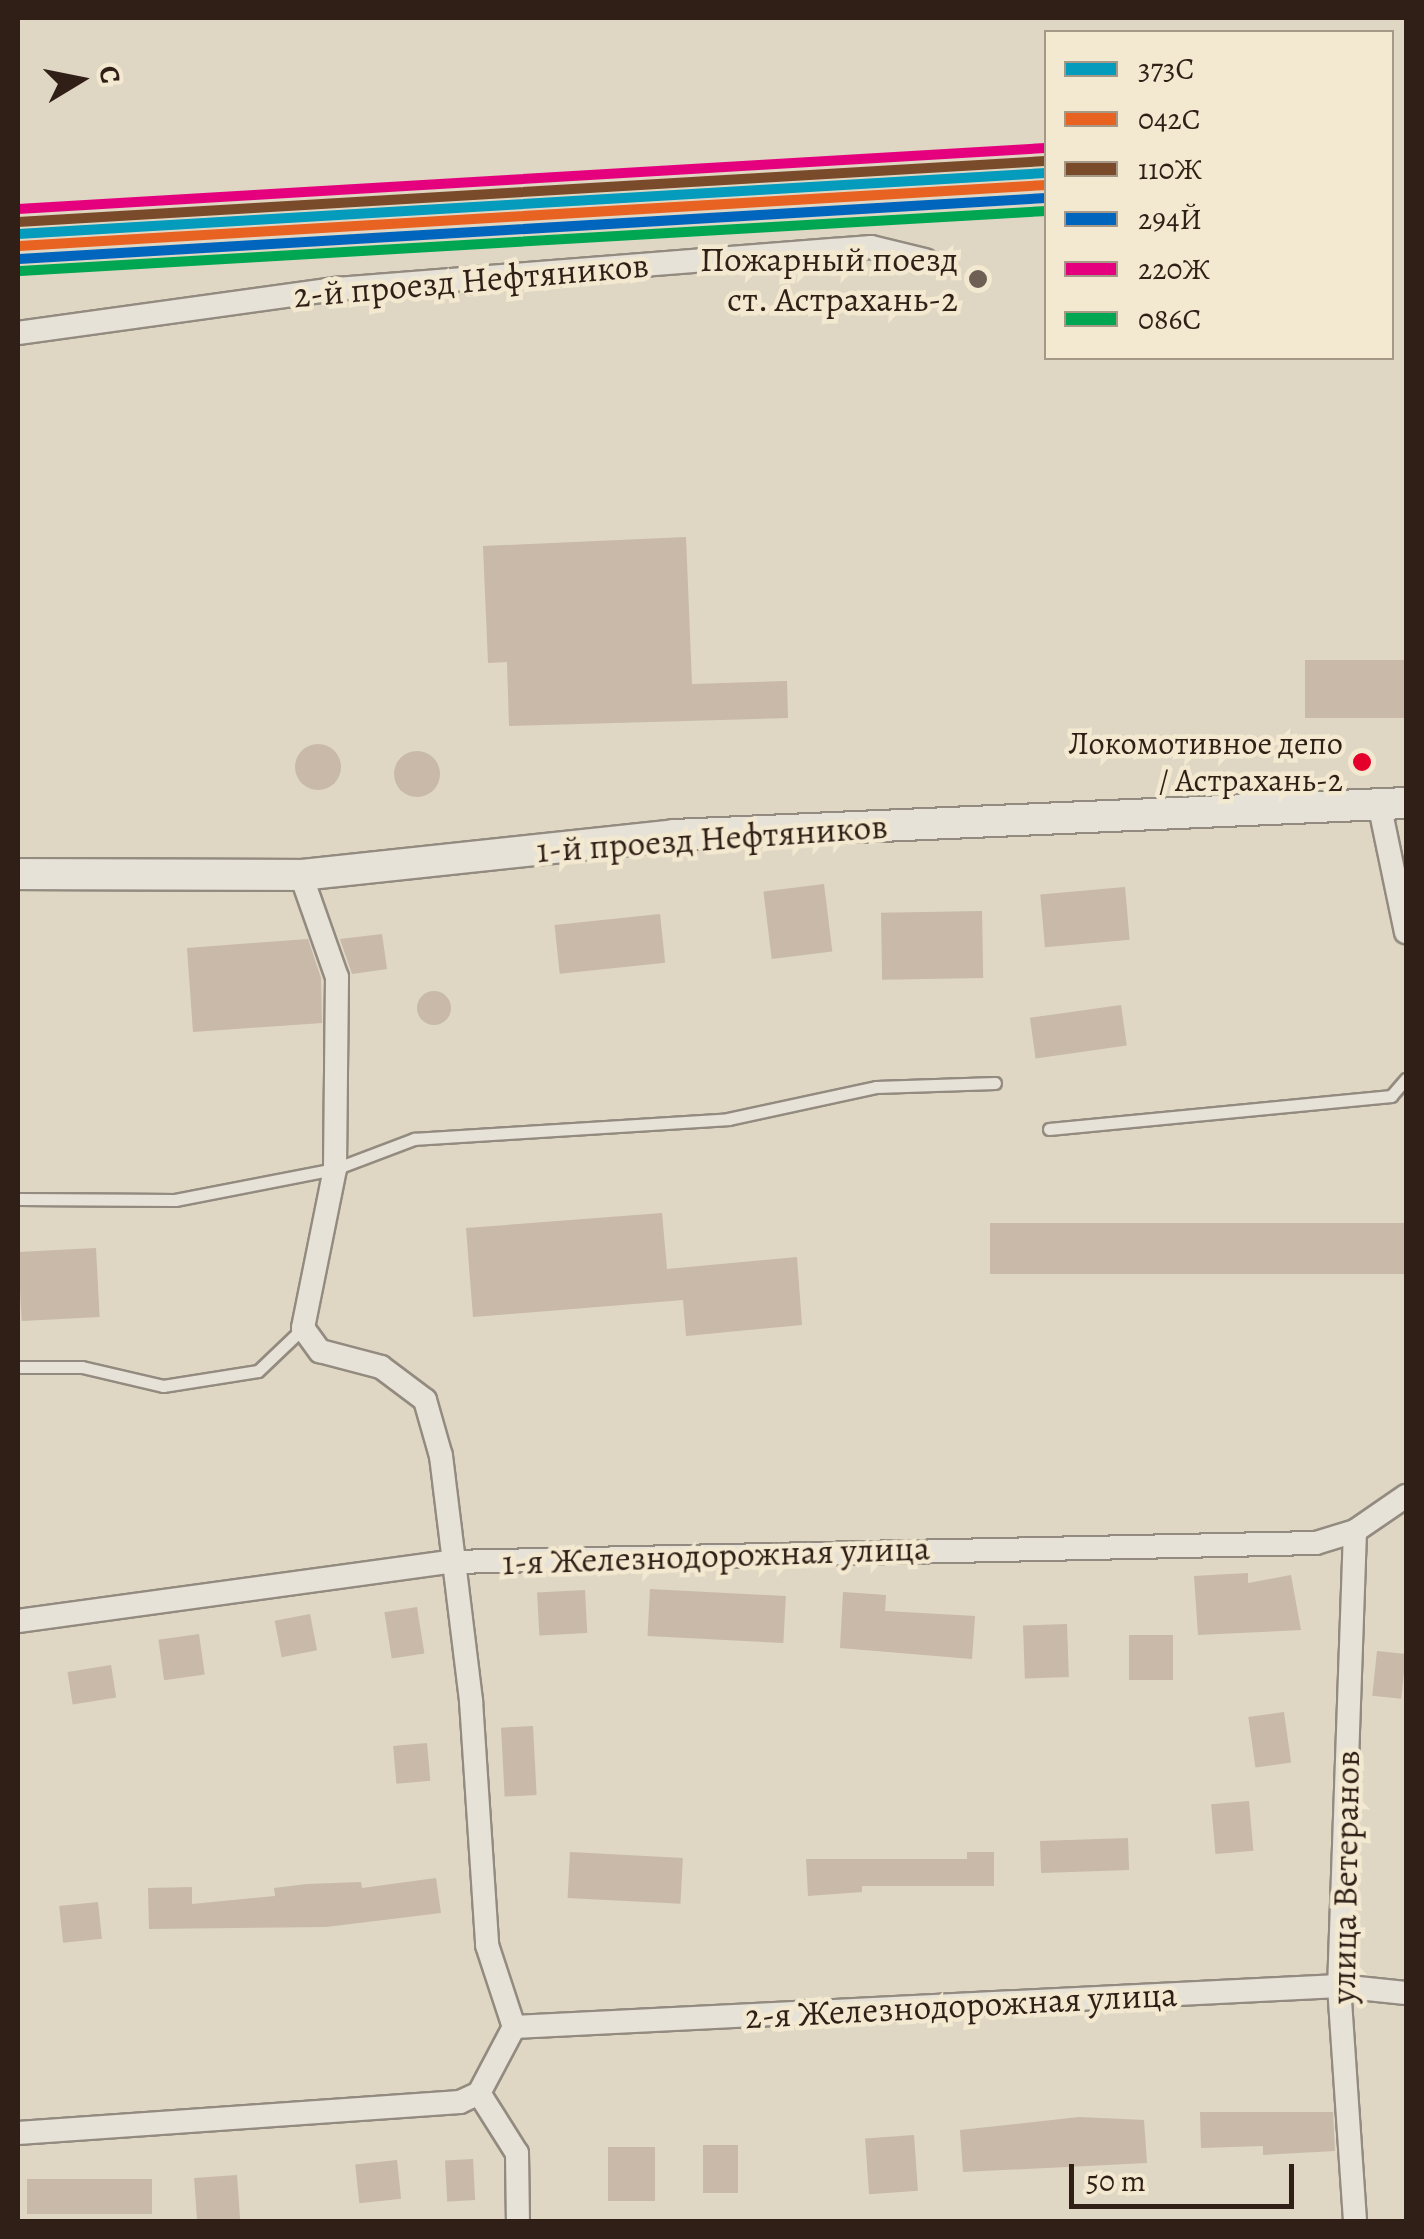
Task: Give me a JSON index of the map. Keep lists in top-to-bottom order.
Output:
{
  "streets": {
    "street": [
      "2-й проезд Нефтяников",
      "1-й проезд Нефтяников",
      "1-я Железнодорожная улица",
      "улица Ветеранов",
      "2-я Железнодорожная улица"
    ]
  },
  "crossings": [
    ["1-я Железнодорожная улица", "улица Ветеранов"],
    ["улица Ветеранов", "2-я Железнодорожная улица"]
  ],
  "places": ["Пожарный поезд ст. Астрахань-2", "Локомотивное депо / Астрахань-2"],
  "lines": [
    "transit line 220Ж",
    "transit line 110Ж",
    "transit line 373C",
    "transit line 042С",
    "transit line 294Й",
    "transit line 086С"
  ],
  "legend": [
    "373C",
    "042С",
    "110Ж",
    "294Й",
    "220Ж",
    "086С"
  ],
  "scale_bar": "50 m",
  "north": "right"
}
